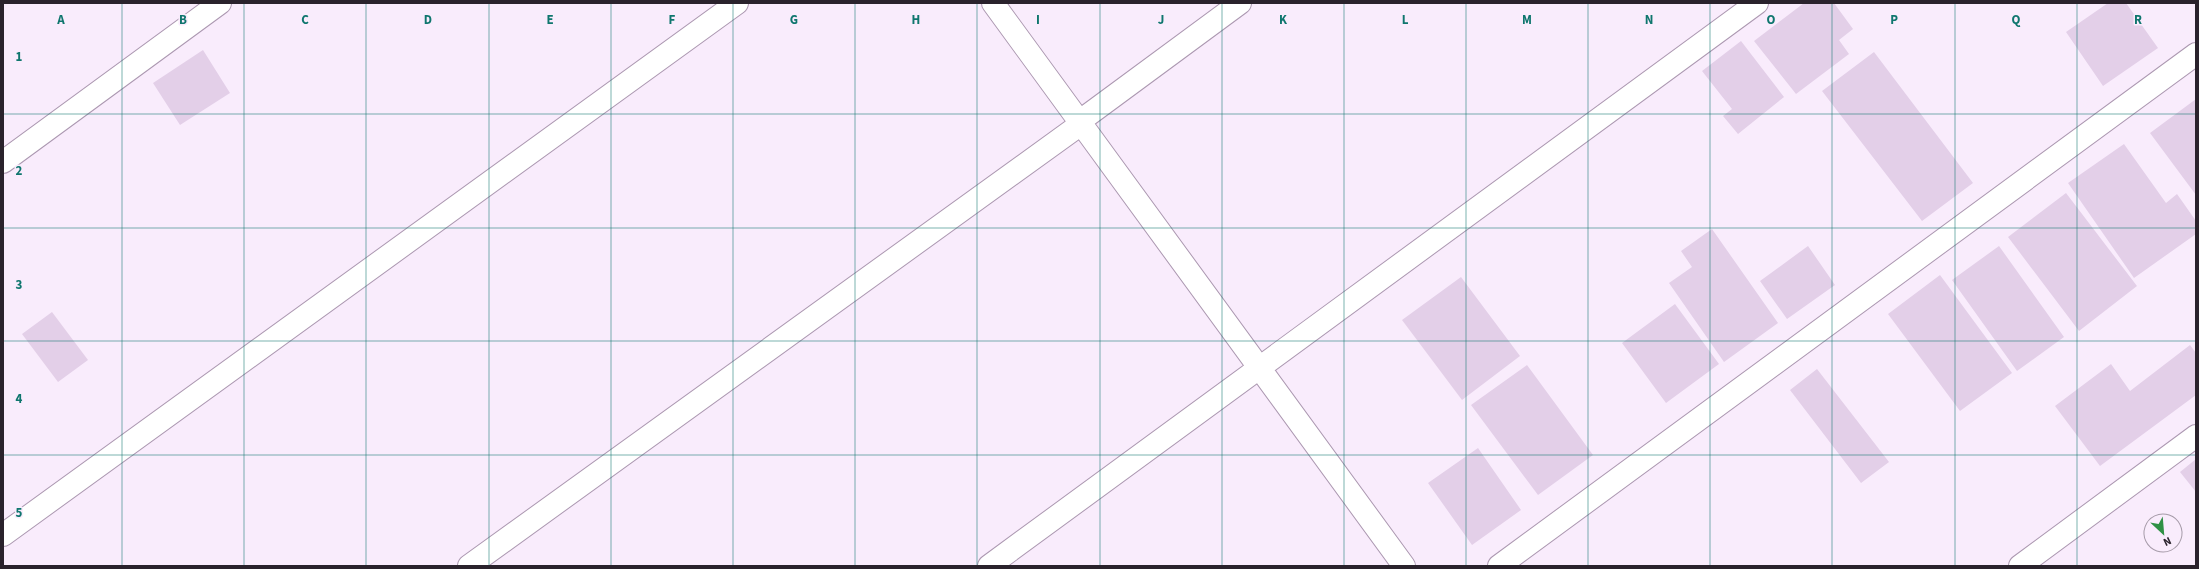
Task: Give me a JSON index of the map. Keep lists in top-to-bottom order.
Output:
{
  "north": "bottom right",
  "grid": {
    "columns": [
      "A",
      "B",
      "C",
      "D",
      "E",
      "F",
      "G",
      "H",
      "I",
      "J",
      "K",
      "L",
      "M",
      "N",
      "O",
      "P",
      "Q",
      "R"
    ],
    "rows": [
      "1",
      "2",
      "3",
      "4",
      "5"
    ]
  }
}
